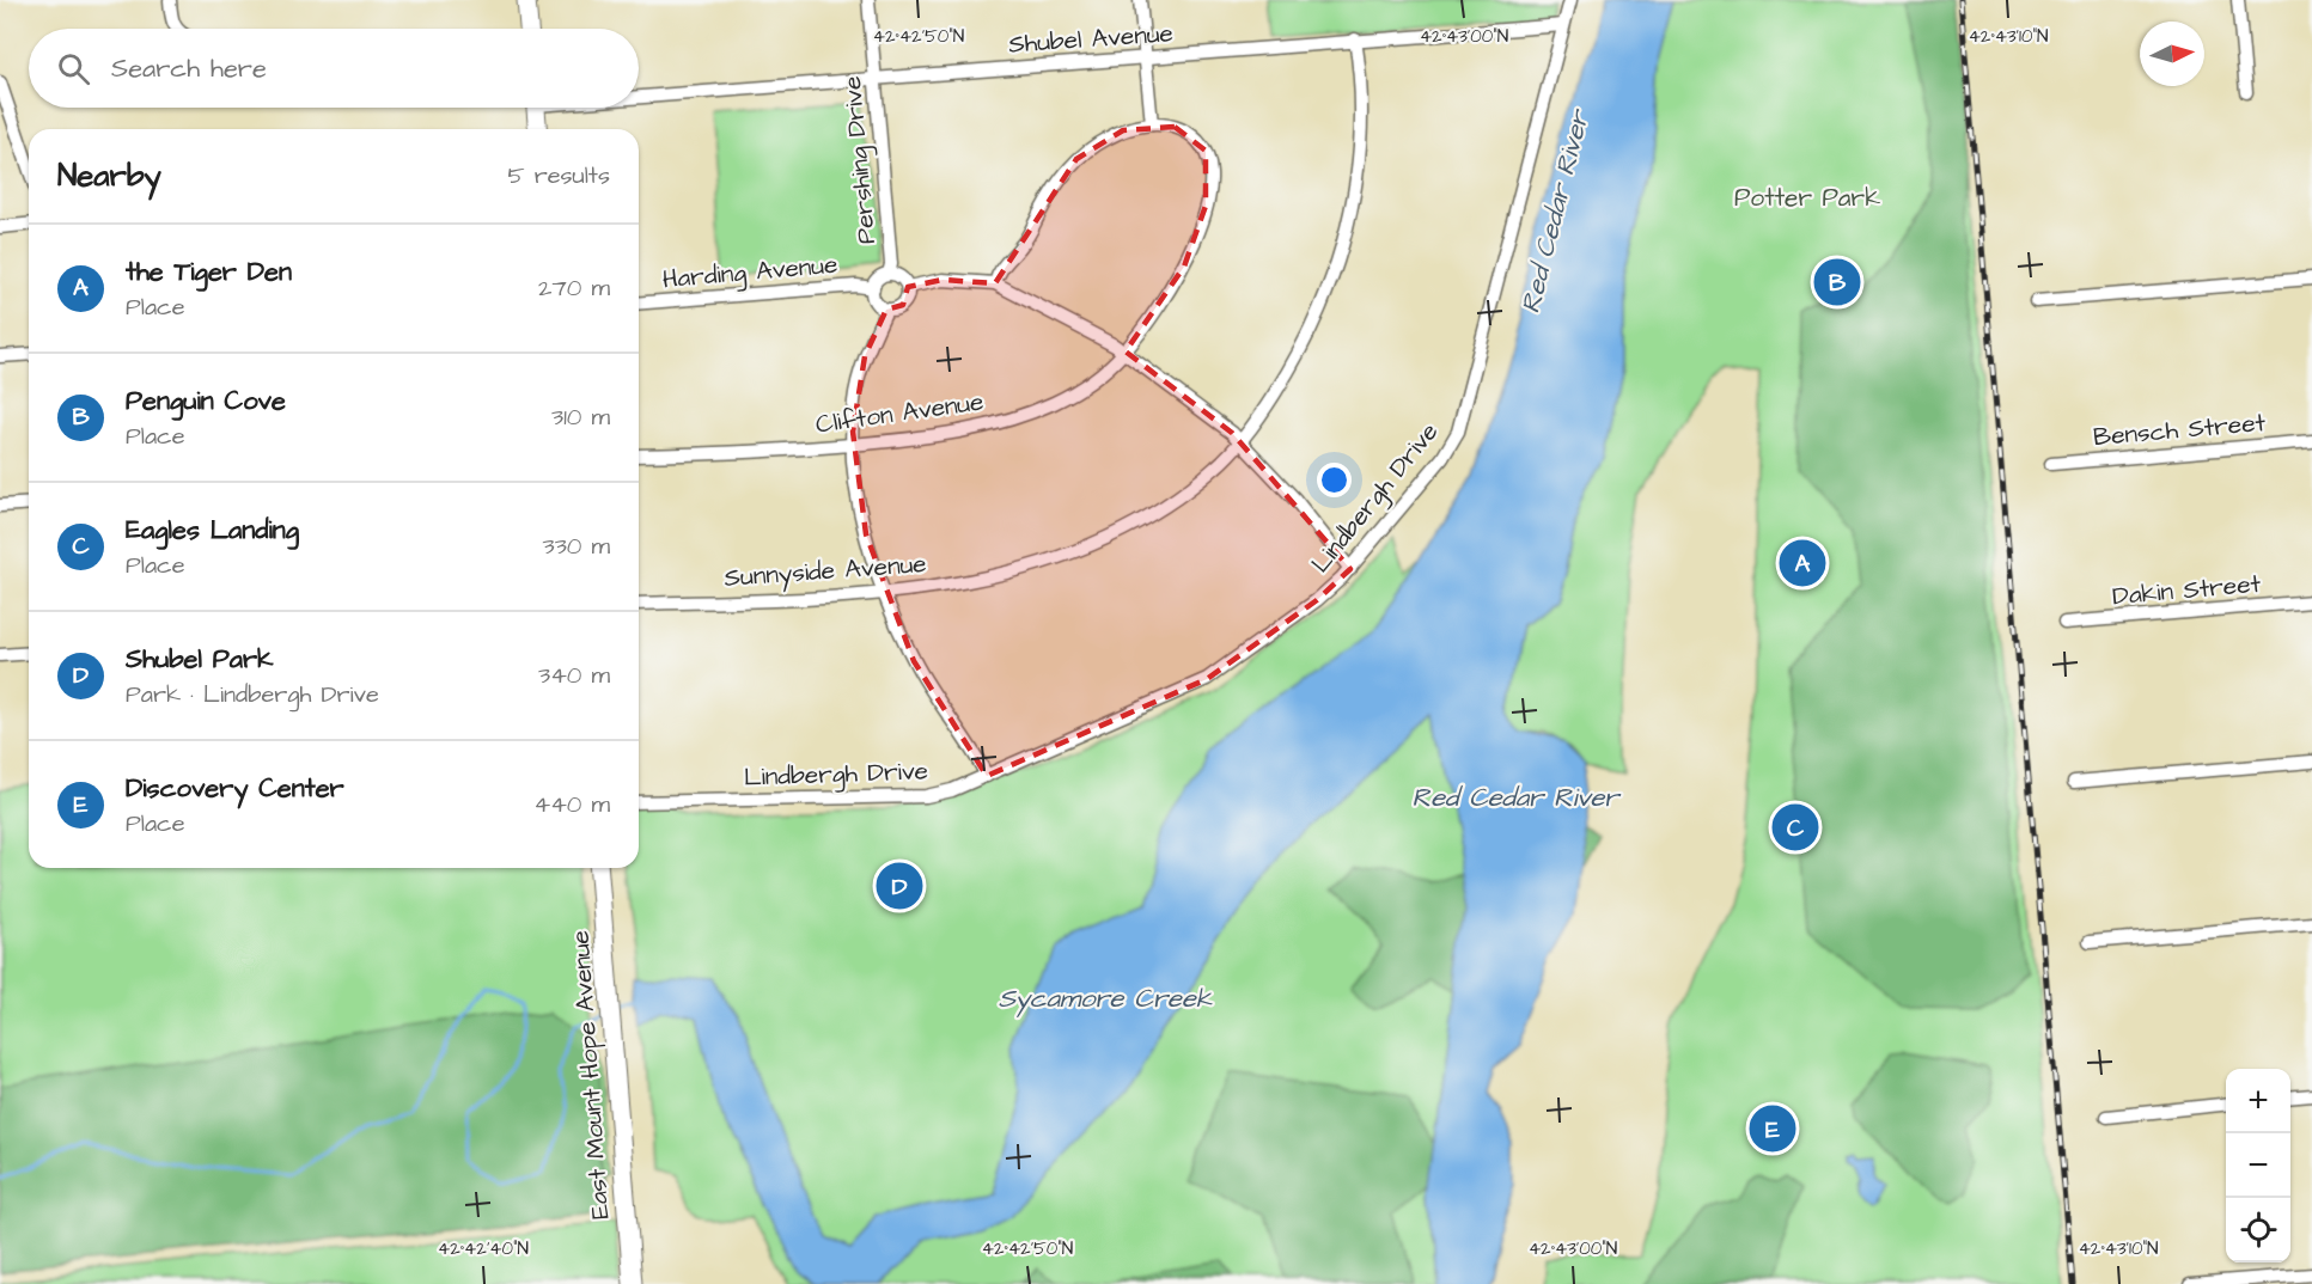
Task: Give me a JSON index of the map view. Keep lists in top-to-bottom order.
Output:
{
  "streets": {
    "street": [
      "Shubel Avenue",
      "Pershing Drive",
      "Harding Avenue",
      "Clifton Avenue",
      "Bensch Street",
      "Lindbergh Drive",
      "Sunnyside Avenue",
      "Dakin Street",
      "East Mount Hope Avenue"
    ]
  },
  "crossings": [
    ["Shubel Avenue", "Pershing Drive"],
    ["Shubel Avenue", "Lindbergh Drive"],
    ["Shubel Avenue", "Sunnyside Avenue"],
    ["Pershing Drive", "Harding Avenue"]
  ],
  "water": ["Red Cedar River", "Sycamore Creek"],
  "parks": ["Potter Park"],
  "north": "right",
  "page": {
    "search": "Search here",
    "heading": ["Nearby", "5 results"],
    "list": [
      {
        "mark": "A",
        "name": "the Tiger Den",
        "note": "Place",
        "value": "270 m"
      },
      {
        "mark": "B",
        "name": "Penguin Cove",
        "note": "Place",
        "value": "310 m"
      },
      {
        "mark": "C",
        "name": "Eagles Landing",
        "note": "Place",
        "value": "330 m"
      },
      {
        "mark": "D",
        "name": "Shubel Park",
        "note": "Park · Lindbergh Drive",
        "value": "340 m"
      },
      {
        "mark": "E",
        "name": "Discovery Center",
        "note": "Place",
        "value": "440 m"
      }
    ],
    "pins": [
      "B",
      "A",
      "C",
      "D",
      "E"
    ],
    "map_buttons": ["+", "−"]
  },
  "coordinates": [
    "42°42'50\"N",
    "42°43'00\"N",
    "42°43'10\"N",
    "42°42'40\"N"
  ]
}
